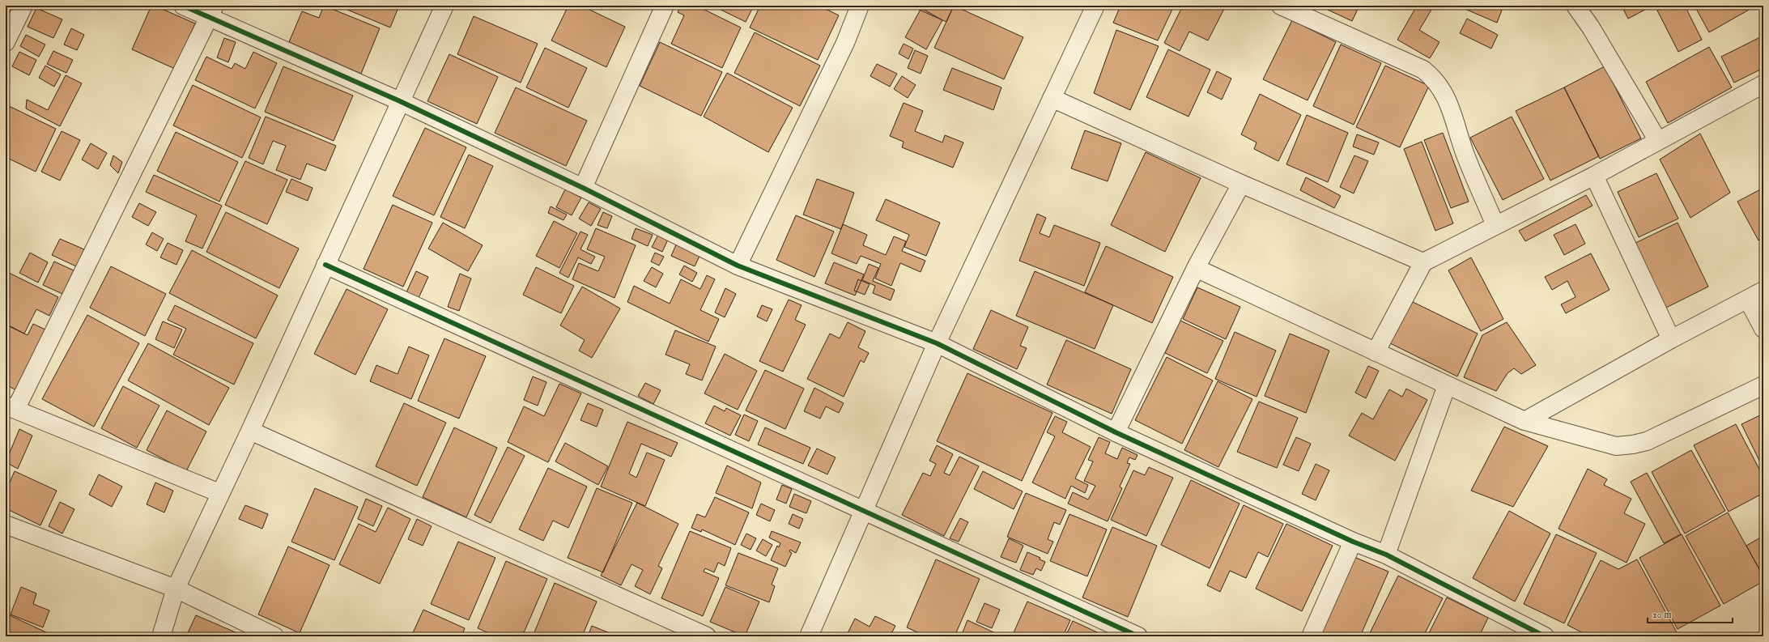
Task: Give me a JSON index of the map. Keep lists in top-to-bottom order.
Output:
{
  "scale_bar": "20 m"
}
